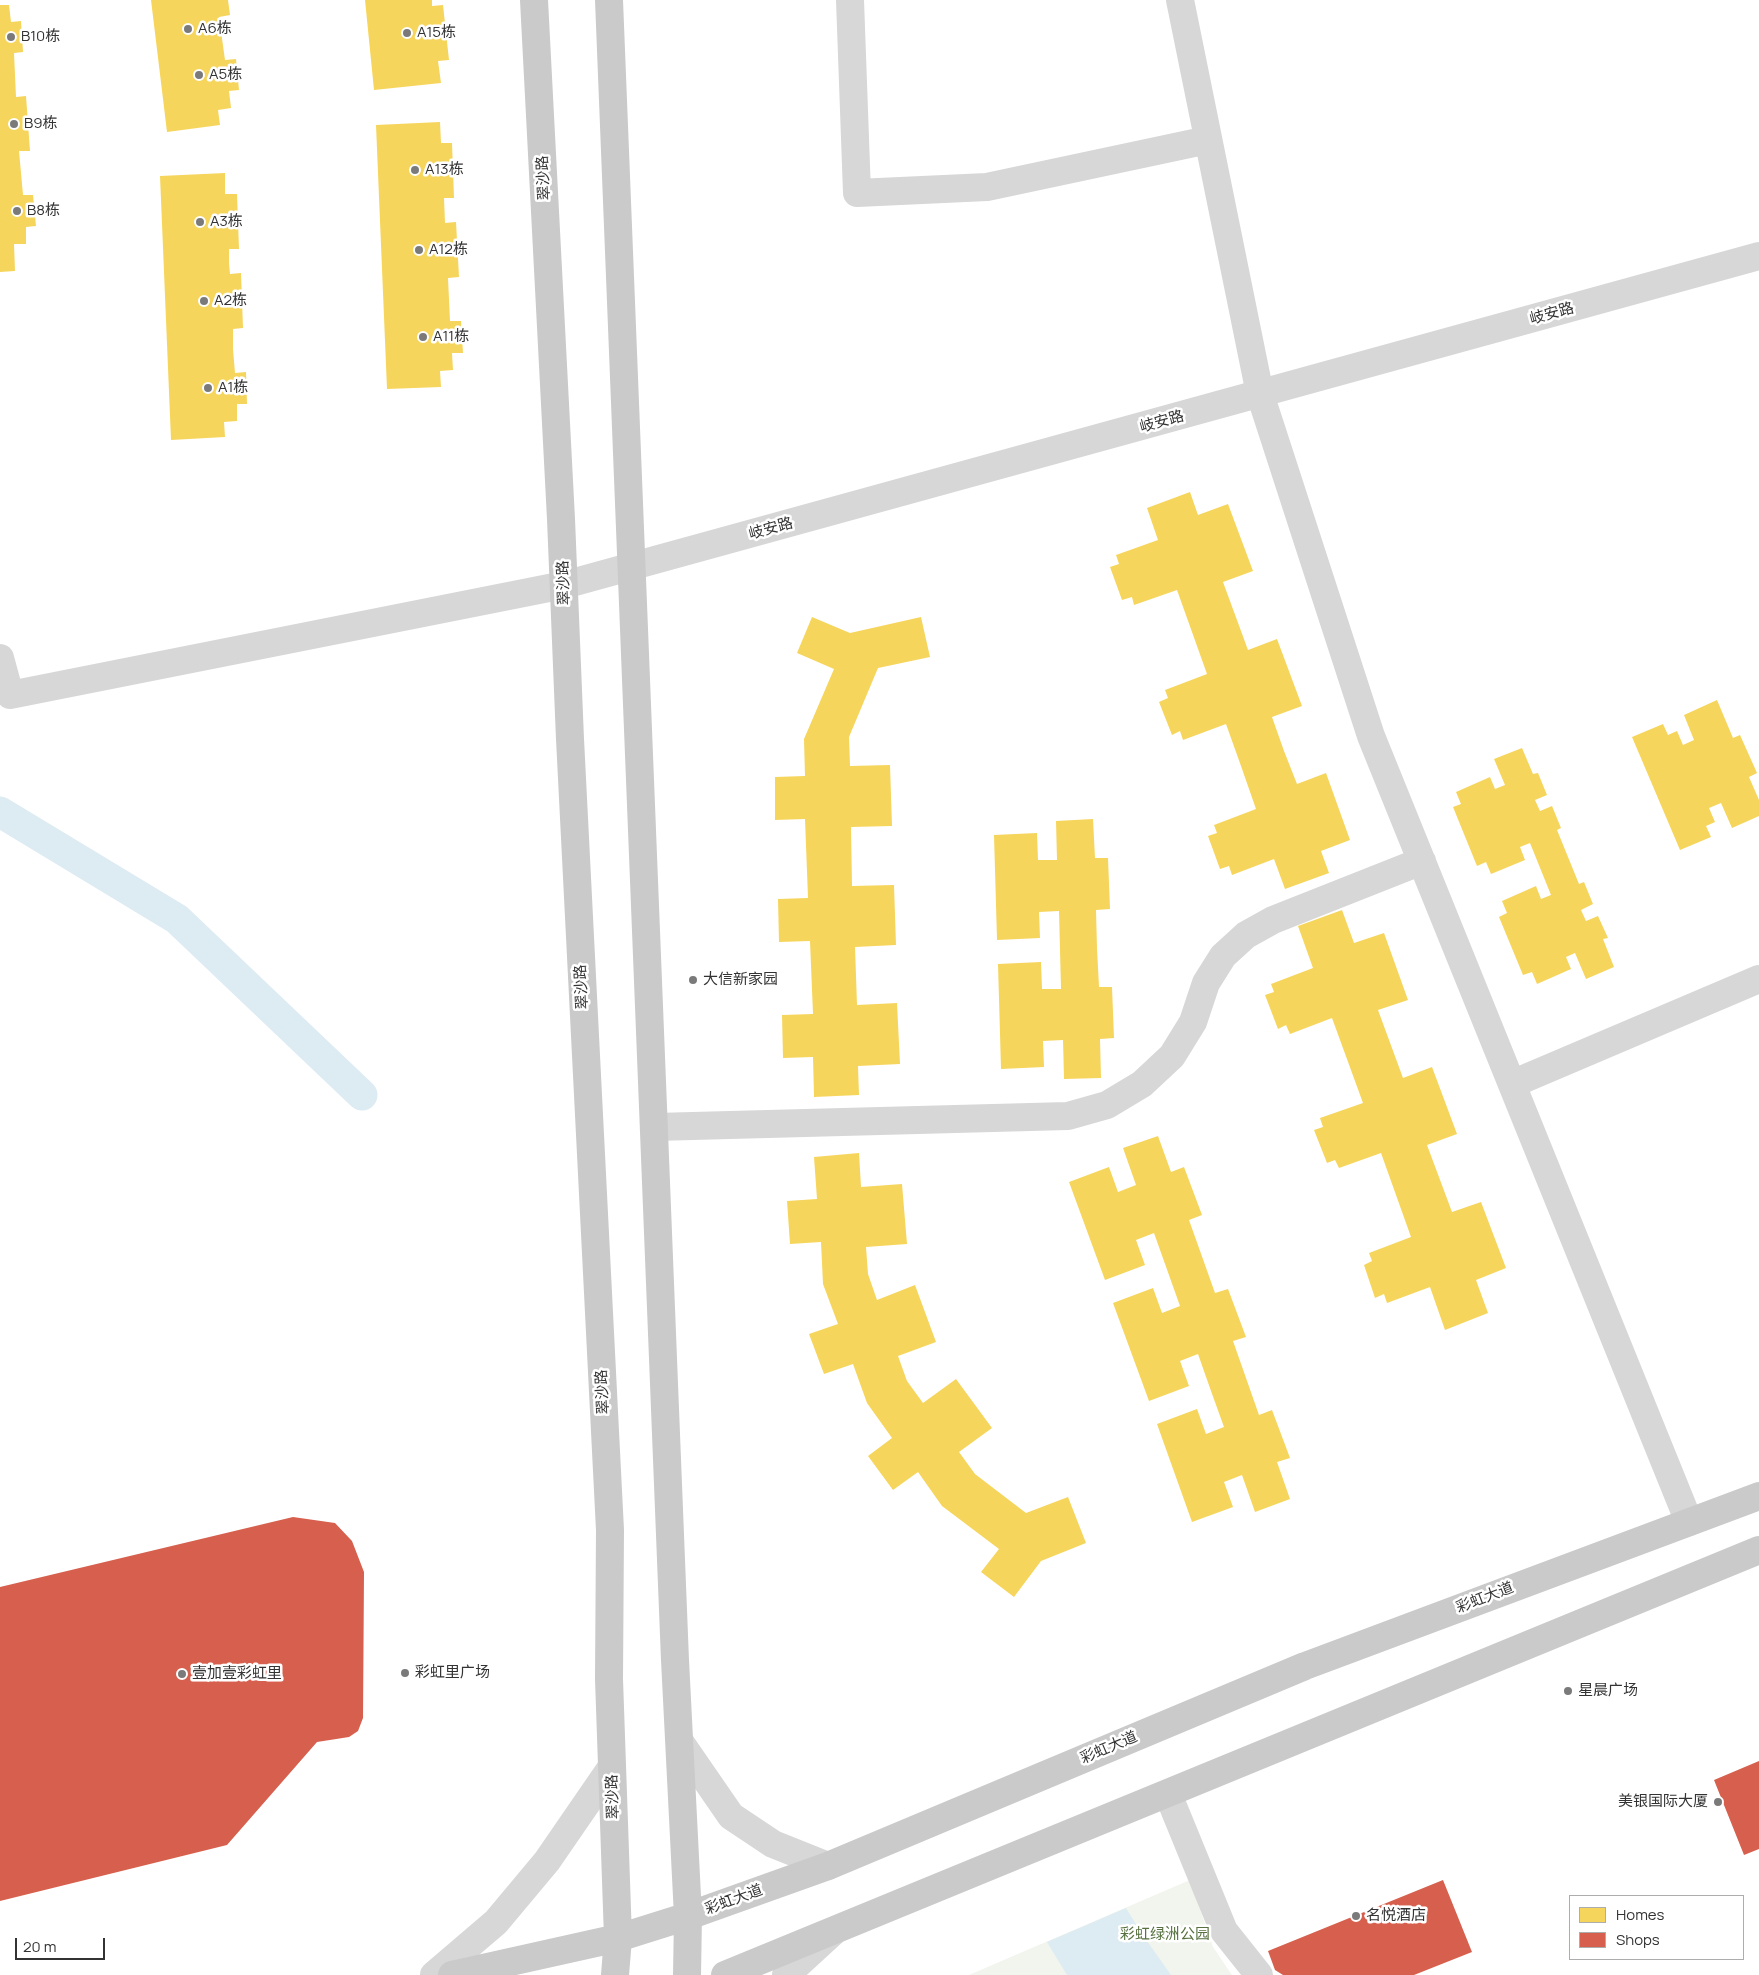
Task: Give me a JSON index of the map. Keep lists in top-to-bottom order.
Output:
{
  "streets": {
    "main road": ["翠沙路", "彩虹大道"],
    "street": ["岐安路"]
  },
  "crossings": [
    ["翠沙路", "岐安路"],
    ["翠沙路", "彩虹大道"]
  ],
  "parks": ["彩虹绿洲公园"],
  "places": [
    "A6栋",
    "A15栋",
    "B10栋",
    "A5栋",
    "B9栋",
    "A13栋",
    "B8栋",
    "A3栋",
    "A12栋",
    "A2栋",
    "A11栋",
    "A1栋",
    "大信新家园",
    "彩虹里广场",
    "壹加壹彩虹里",
    "星晨广场",
    "美银国际大厦",
    "名悦酒店"
  ],
  "legend": ["Homes", "Shops"],
  "scale_bar": "20 m"
}
